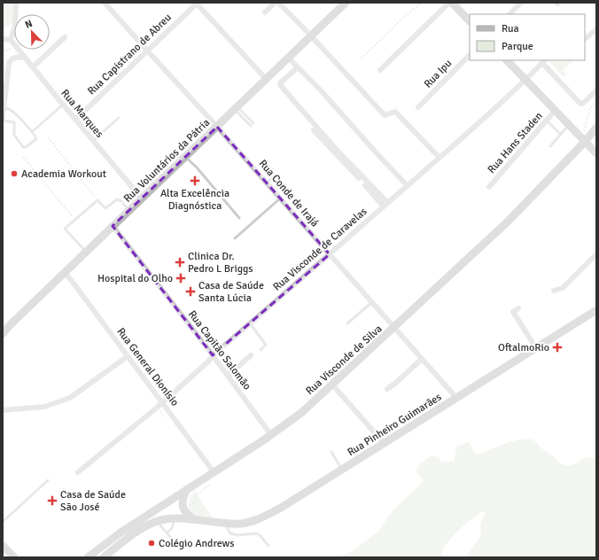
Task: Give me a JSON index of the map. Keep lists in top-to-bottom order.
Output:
{
  "streets": {
    "main road": ["Rua Voluntários da Pátria", "Rua Visconde de Silva", "Rua Pinheiro Guimarães"],
    "street": [
      "Rua Capistrano de Abreu",
      "Rua Ipu",
      "Rua Marques",
      "Rua Hans Staden",
      "Rua Conde de Irajá",
      "Rua Visconde de Caravelas",
      "Rua Capitão Salomão",
      "Rua General Dionísio"
    ]
  },
  "crossings": [
    ["Rua Capistrano de Abreu", "Rua Marques"],
    ["Rua Capistrano de Abreu", "Rua Conde de Irajá"],
    ["Rua Marques", "Rua Voluntários da Pátria"],
    ["Rua Voluntários da Pátria", "Rua Conde de Irajá"],
    ["Rua Voluntários da Pátria", "Rua Capitão Salomão"],
    ["Rua Voluntários da Pátria", "Rua General Dionísio"],
    ["Rua Conde de Irajá", "Rua Visconde de Caravelas"],
    ["Rua Conde de Irajá", "Rua Visconde de Silva"],
    ["Rua Conde de Irajá", "Rua Pinheiro Guimarães"],
    ["Rua Visconde de Caravelas", "Rua Capitão Salomão"],
    ["Rua Visconde de Caravelas", "Rua General Dionísio"],
    ["Rua Capitão Salomão", "Rua Visconde de Silva"],
    ["Rua Visconde de Silva", "Rua General Dionísio"]
  ],
  "places": {
    "other": ["Academia Workout", "Colégio Andrews"],
    "health": [
      "Alta Excelência Diagnóstica",
      "Clinica Dr. Pedro L Briggs",
      "Hospital do Olho",
      "Casa de Saúde Santa Lúcia",
      "OftalmoRio",
      "Casa de Saúde São José"
    ]
  },
  "legend": ["Rua", "Parque"],
  "north": "top left"
}
